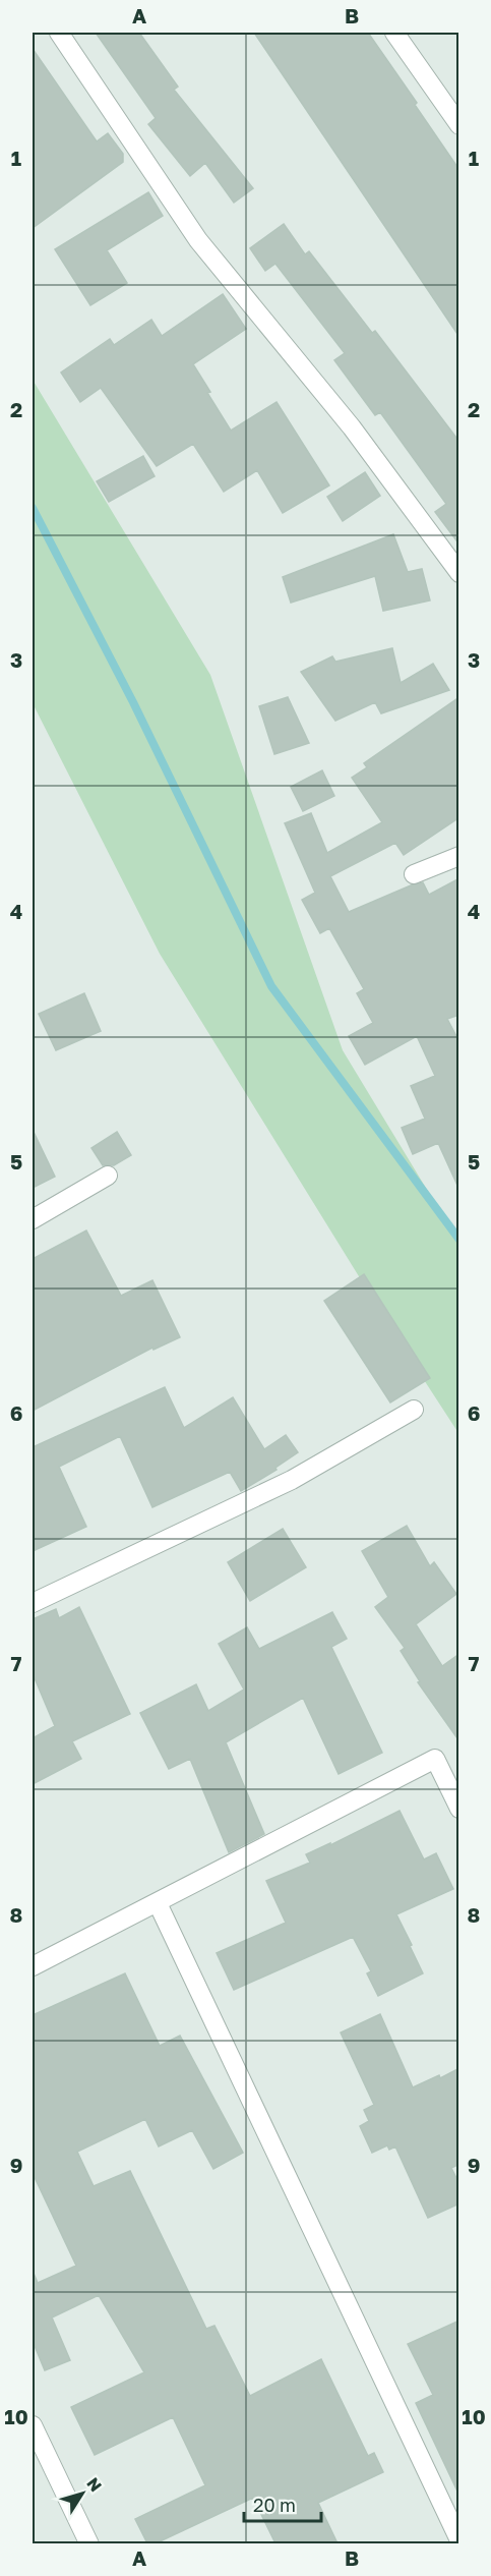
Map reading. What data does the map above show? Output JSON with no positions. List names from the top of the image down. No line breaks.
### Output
{"scale_bar":"20 m","north":"top right","grid":{"columns":["A","B"],"rows":["1","2","3","4","5","6","7","8","9","10"]}}
